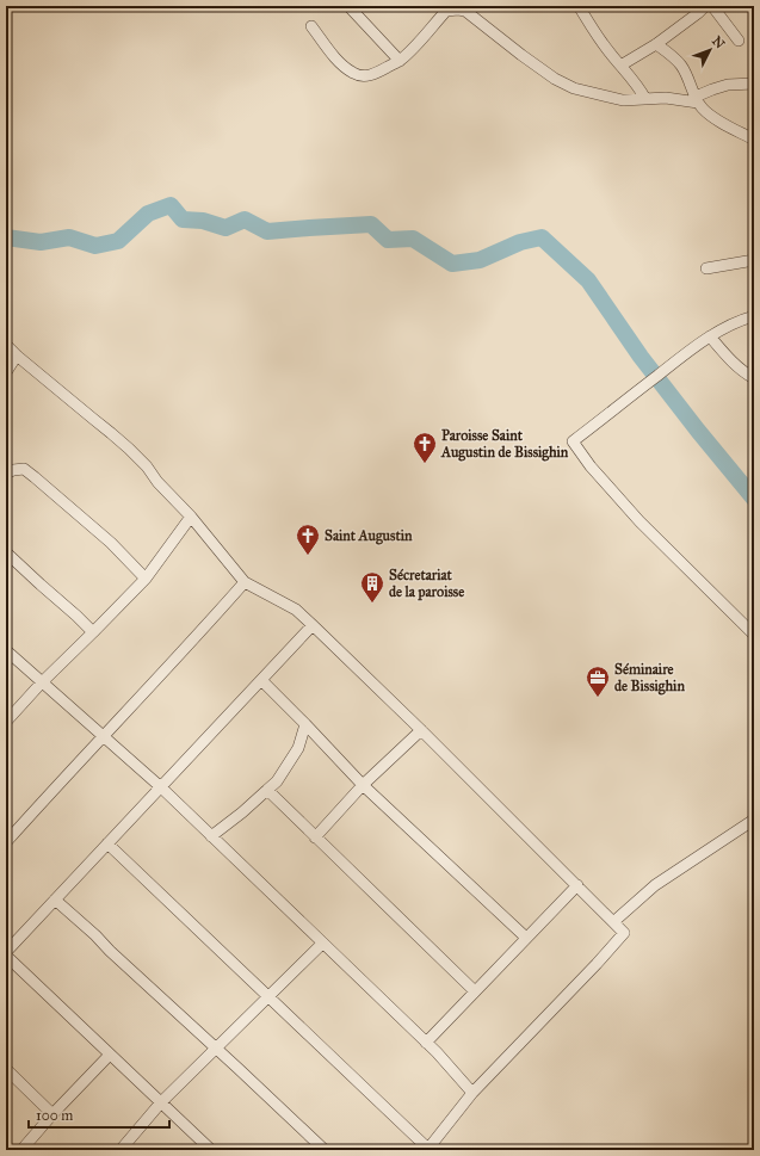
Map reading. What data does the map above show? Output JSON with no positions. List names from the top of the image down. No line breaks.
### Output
{"places":{"church":["Paroisse Saint Augustin de Bissighin","Saint Augustin"],"building":["Sécretariat de la paroisse"],"office":["Séminaire de Bissighin"]},"scale_bar":"100 m","north":"top right"}
